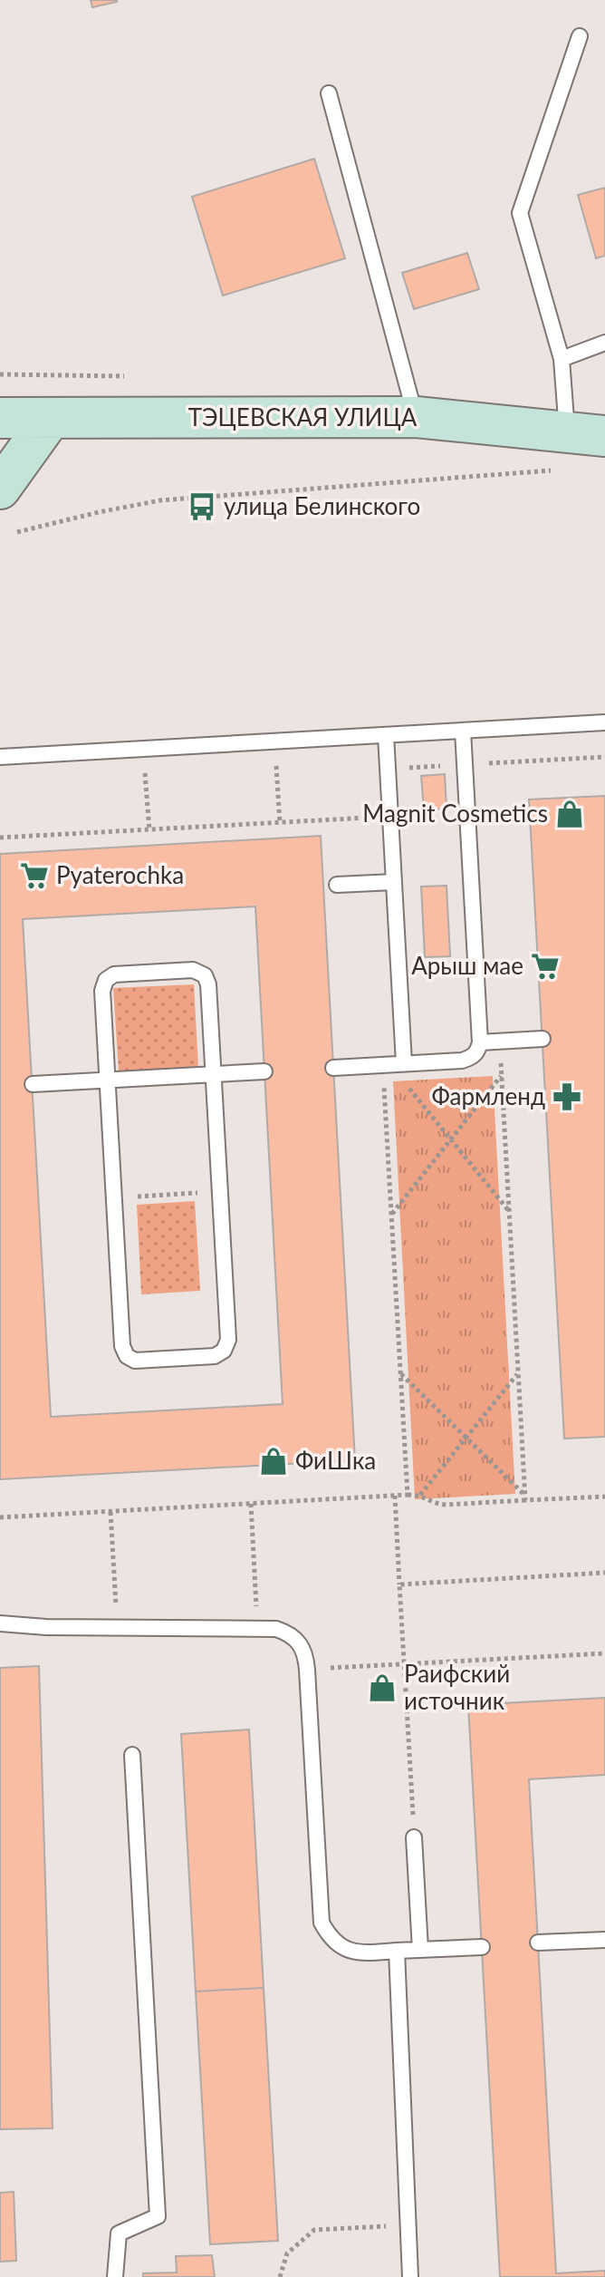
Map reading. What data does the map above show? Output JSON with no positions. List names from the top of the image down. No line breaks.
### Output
{"streets":{"main road":["ТЭЦЕВСКАЯ УЛИЦА"]},"places":{"bus stop":["улица Белинского"],"shop":["Magnit Cosmetics","ФиШка","Раифский источник"],"supermarket":["Pyaterochka","Арыш мае"],"pharmacy":["Фармленд"]}}
